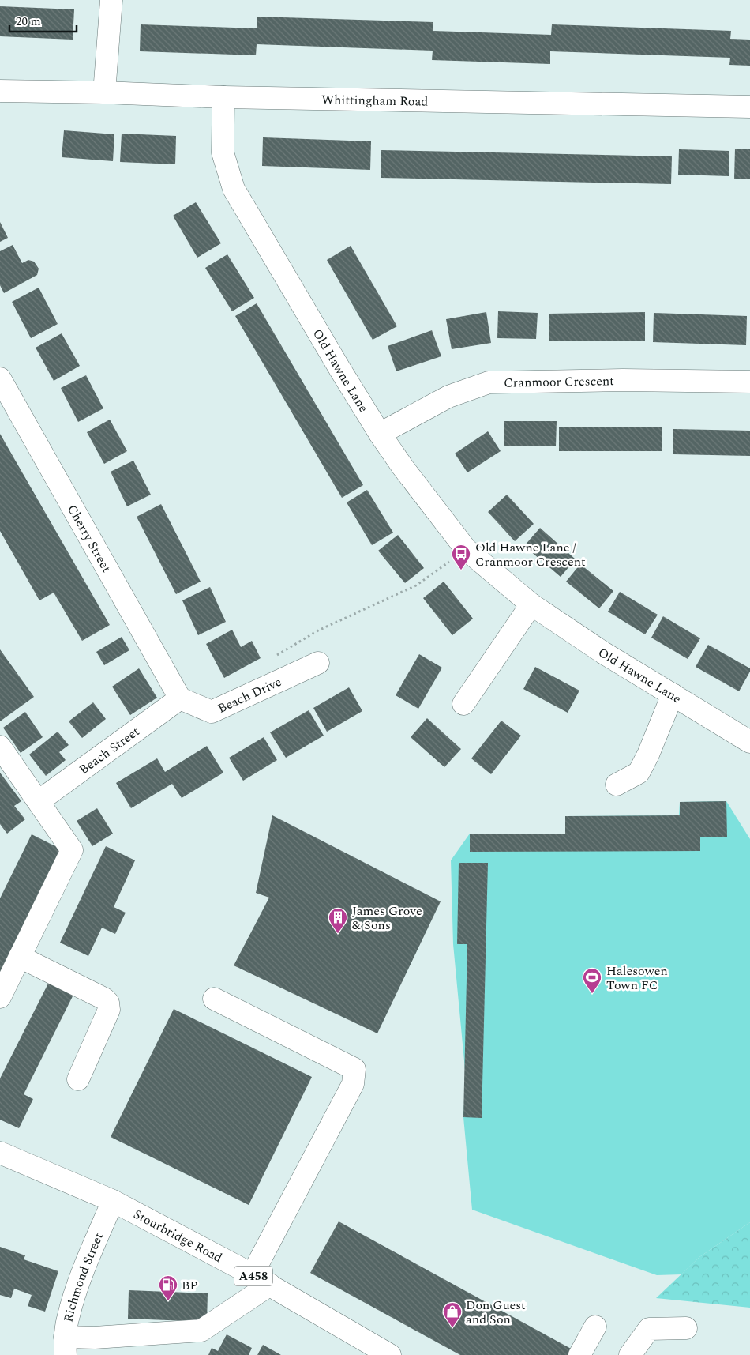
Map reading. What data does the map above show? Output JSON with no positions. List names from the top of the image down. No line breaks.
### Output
{"streets":{"main road":["Whittingham Road","Old Hawne Lane","Cranmoor Crescent","Cherry Street","Beach Drive","Beach Street","Stourbridge Road","A458","Richmond Street"]},"crossings":[["Whittingham Road","Old Hawne Lane"],["Old Hawne Lane","Cranmoor Crescent"],["Cherry Street","Beach Drive"],["Cherry Street","Beach Street"],["Beach Drive","Beach Street"],["Stourbridge Road","Richmond Street"]],"places":{"bus stop":["Old Hawne Lane / Cranmoor Crescent"],"building":["James Grove & Sons"],"sports":["Halesowen Town FC"],"fuel station":["BP"],"shop":["Don Guest and Son"]},"scale_bar":"20 m"}
